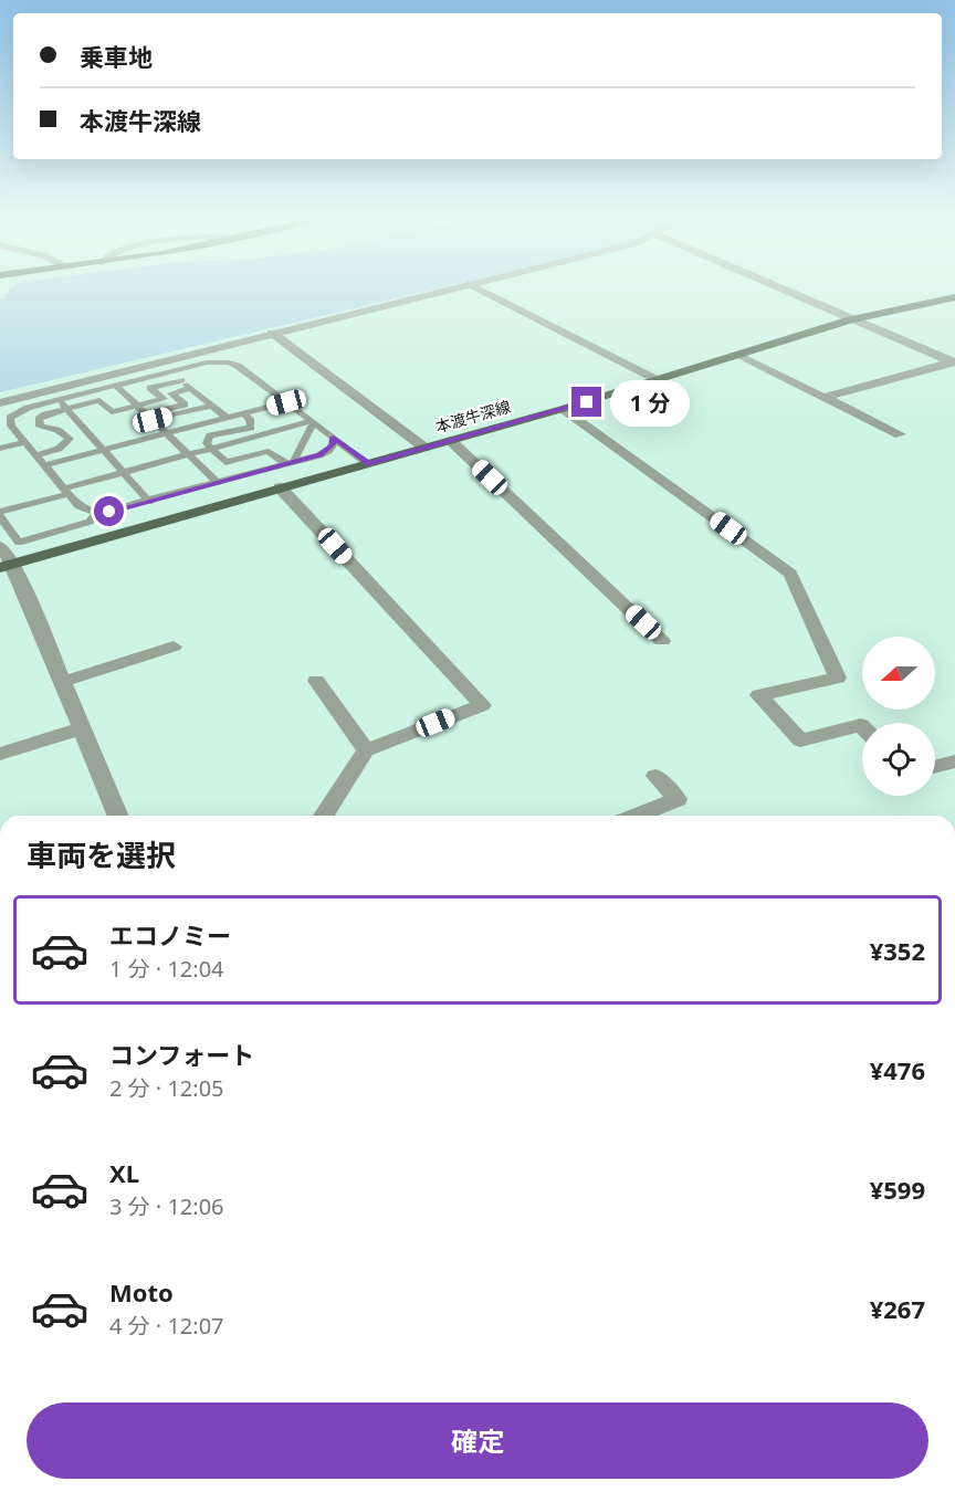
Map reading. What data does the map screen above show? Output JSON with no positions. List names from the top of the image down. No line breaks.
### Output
{"streets":{"main road":["本渡牛深線"]},"north":"left","page":{"banner":["乗車地","本渡牛深線"],"bubble":"1 分","heading":"車両を選択","list":[{"name":"エコノミー","note":"1 分 · 12:04","value":"¥352"},{"name":"コンフォート","note":"2 分 · 12:05","value":"¥476"},{"name":"XL","note":"3 分 · 12:06","value":"¥599"},{"name":"Moto","note":"4 分 · 12:07","value":"¥267"}],"buttons":"確定"}}
